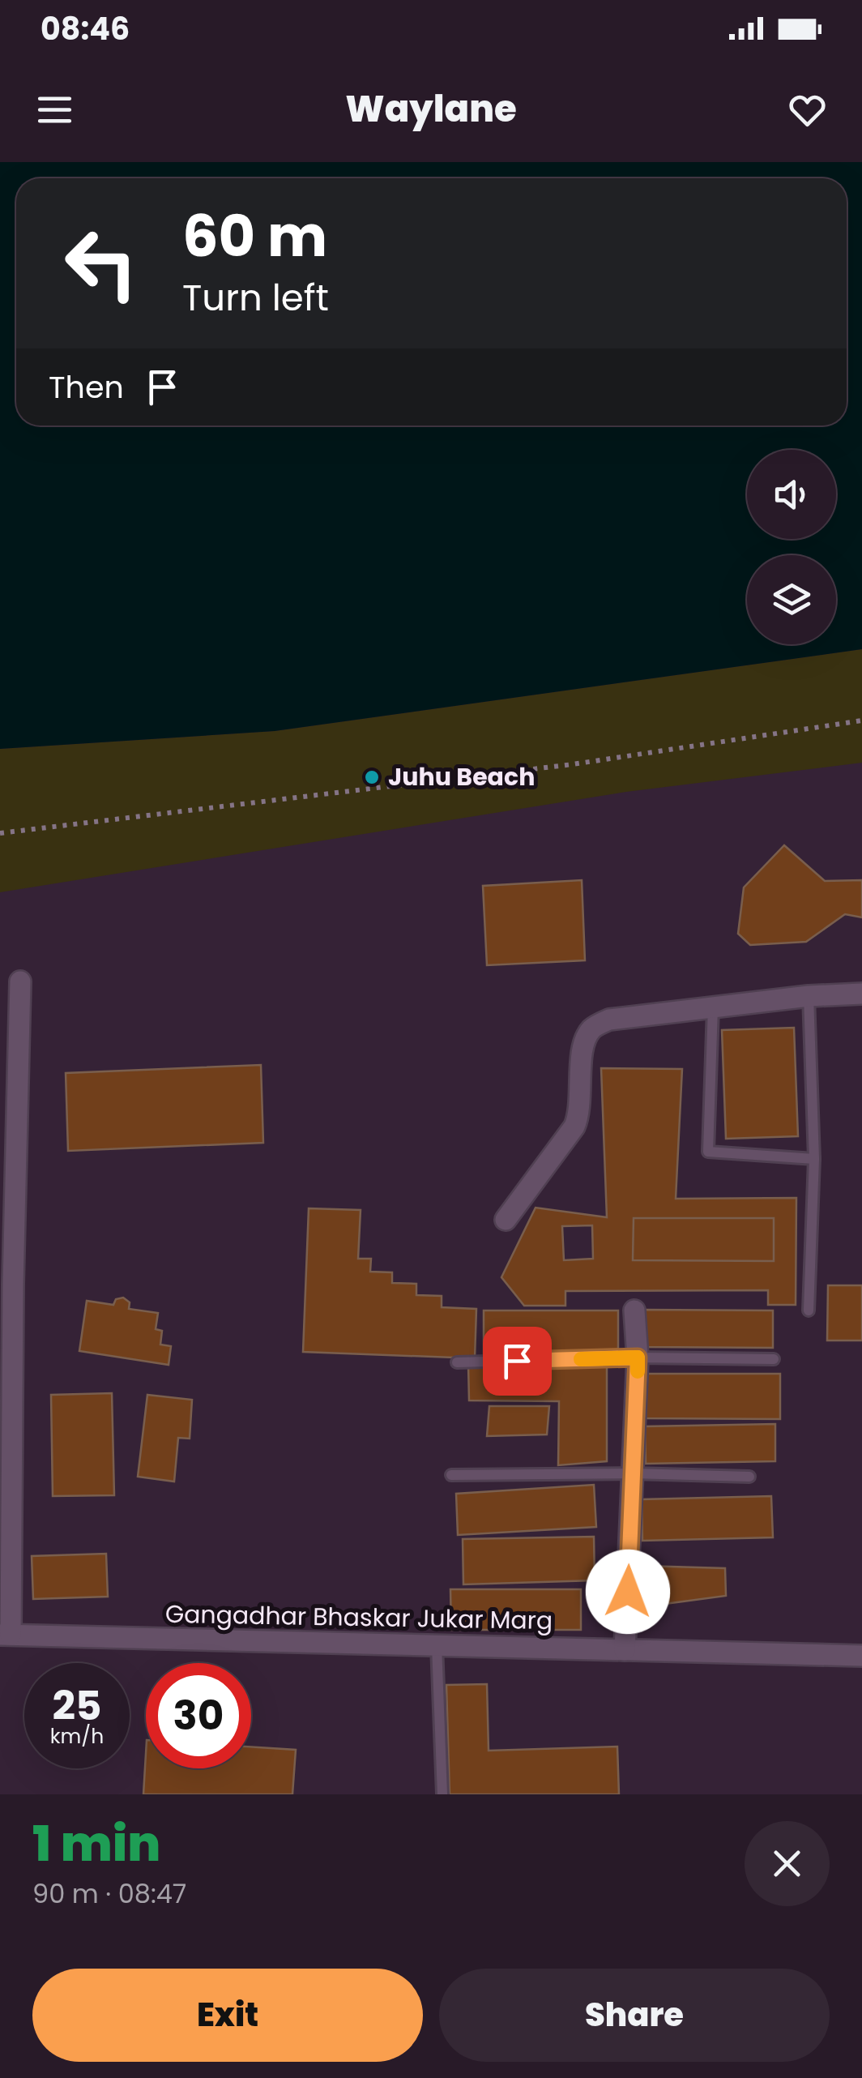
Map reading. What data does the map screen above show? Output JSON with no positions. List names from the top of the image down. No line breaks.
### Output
{"streets":{"street":["Gangadhar Bhaskar Jukar Marg"]},"places":["Juhu Beach"],"page":{"status":"08:46","header":"Waylane","turn":["60 m","Turn left"],"then":"Then","speed":"25 km/h","limit":"30","heading":["1 min","90 m · 08:47"],"buttons":["Exit","Share"]}}
